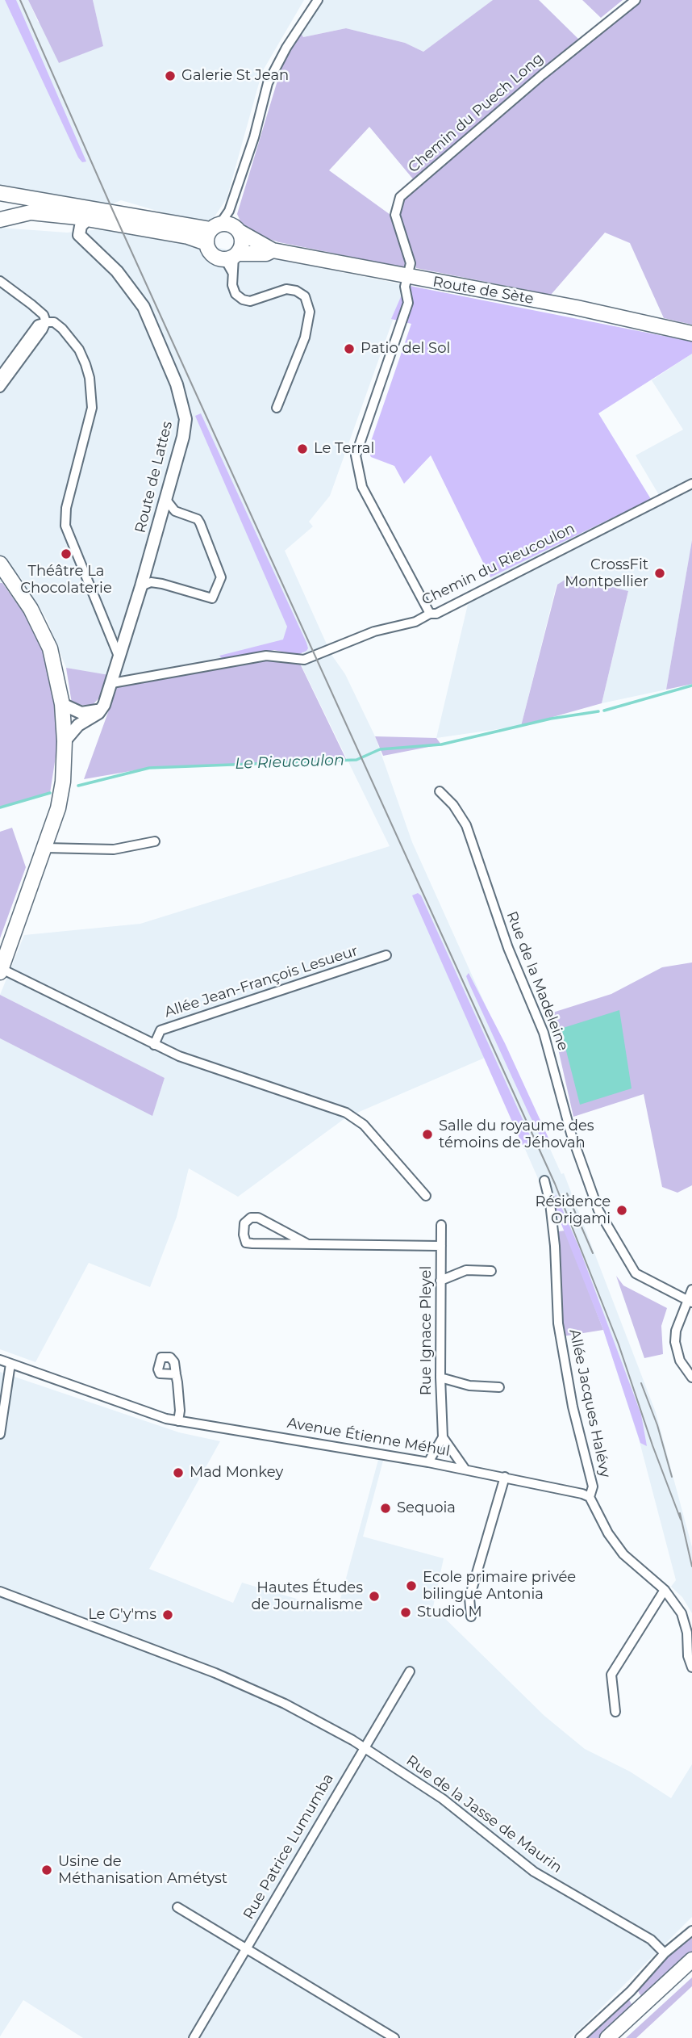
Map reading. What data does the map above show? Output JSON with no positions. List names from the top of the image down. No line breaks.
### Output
{"streets":{"main road":["Route de Sète"],"street":["Chemin du Puech Long","Route de Lattes","Chemin du Rieucoulon","Rue de la Madeleine","Allée Jean-François Lesueur","Rue Ignace Pleyel","Allée Jacques Halévy","Avenue Étienne Méhul","Rue de la Jasse de Maurin","Rue Patrice Lumumba"]},"crossings":[["Chemin du Puech Long","Route de Sète"],["Chemin du Puech Long","Chemin du Rieucoulon"],["Route de Sète","Route de Lattes"],["Route de Lattes","Chemin du Rieucoulon"],["Allée Jacques Halévy","Avenue Étienne Méhul"],["Rue de la Jasse de Maurin","Rue Patrice Lumumba"]],"water":["Le Rieucoulon"],"places":["Galerie St Jean","Patio del Sol","Le Terral","Théâtre La Chocolaterie","CrossFit Montpellier","Salle du royaume des témoins de Jéhovah","Résidence Origami","Mad Monkey","Sequoia","Ecole primaire privée bilingue Antonia","Hautes Études de Journalisme","Studio M","Le G'y'ms","Usine de Méthanisation Amétyst"]}
